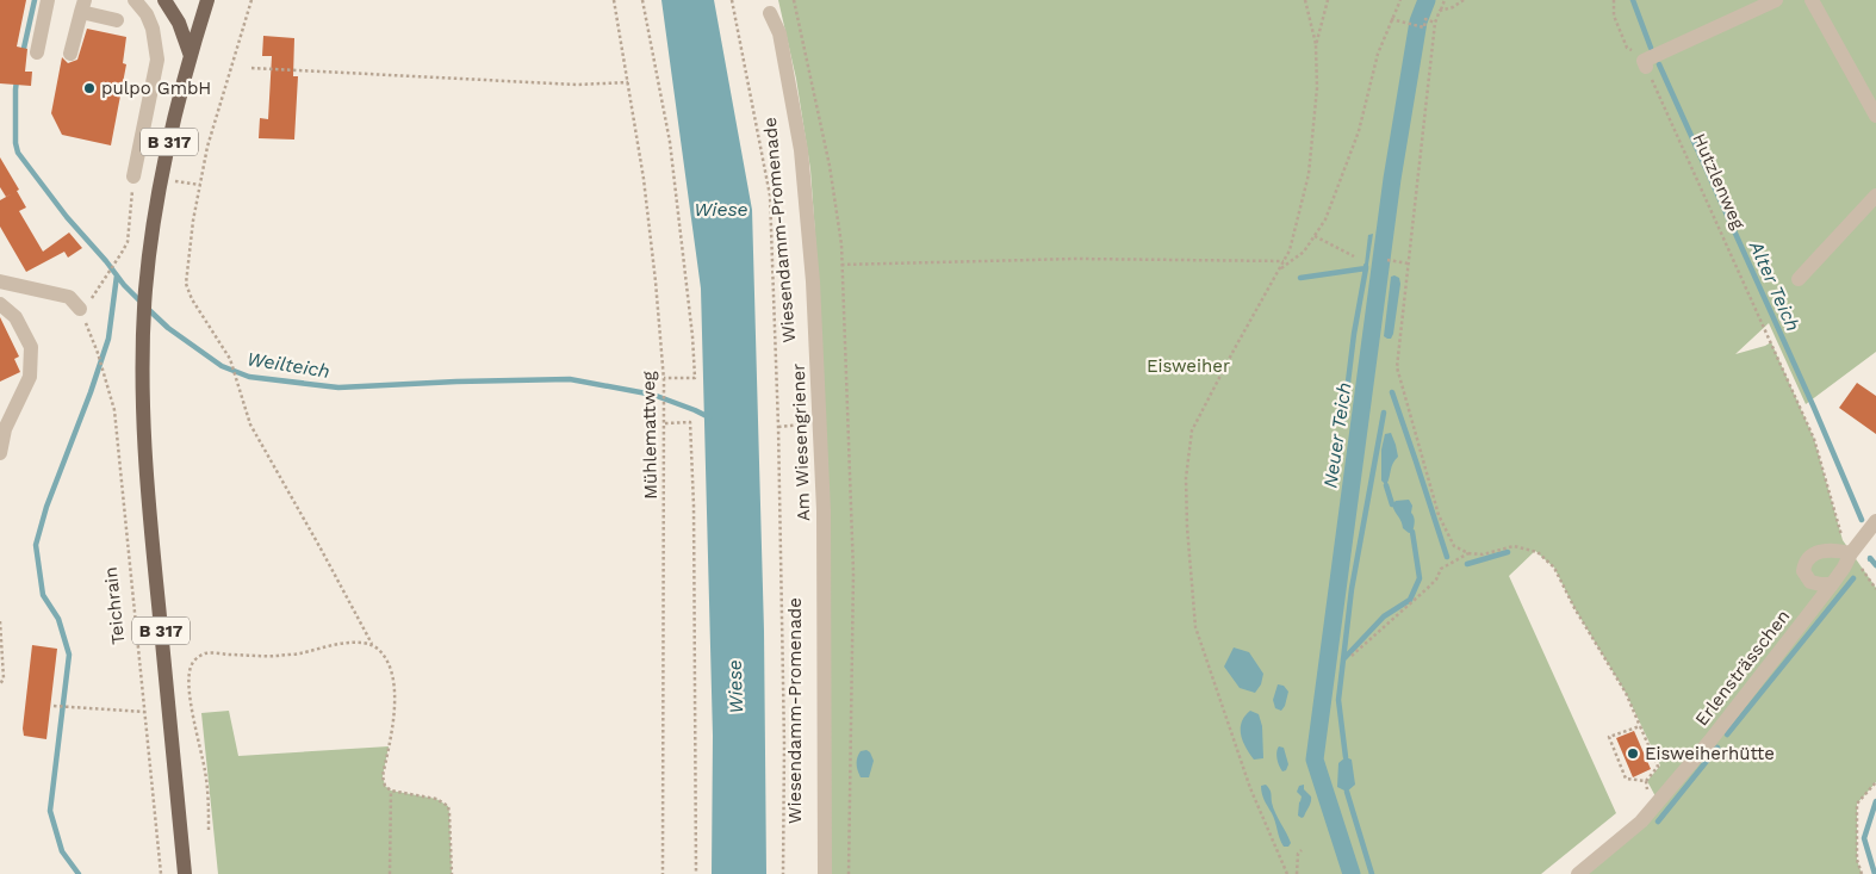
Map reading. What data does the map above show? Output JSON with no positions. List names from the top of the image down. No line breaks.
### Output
{"streets":{"main road":["B 317"],"street":["Am Wiesengriener","Erlensträsschen"],"path":["Hutzlenweg","Mühlemattweg","Teichrain"]},"crossings":[["Hutzlenweg","Erlensträsschen"]],"water":["Wiese","Alter Teich","Weilteich","Neuer Teich"],"parks":["Eisweiher"],"places":["pulpo GmbH","Eisweiherhütte"]}
